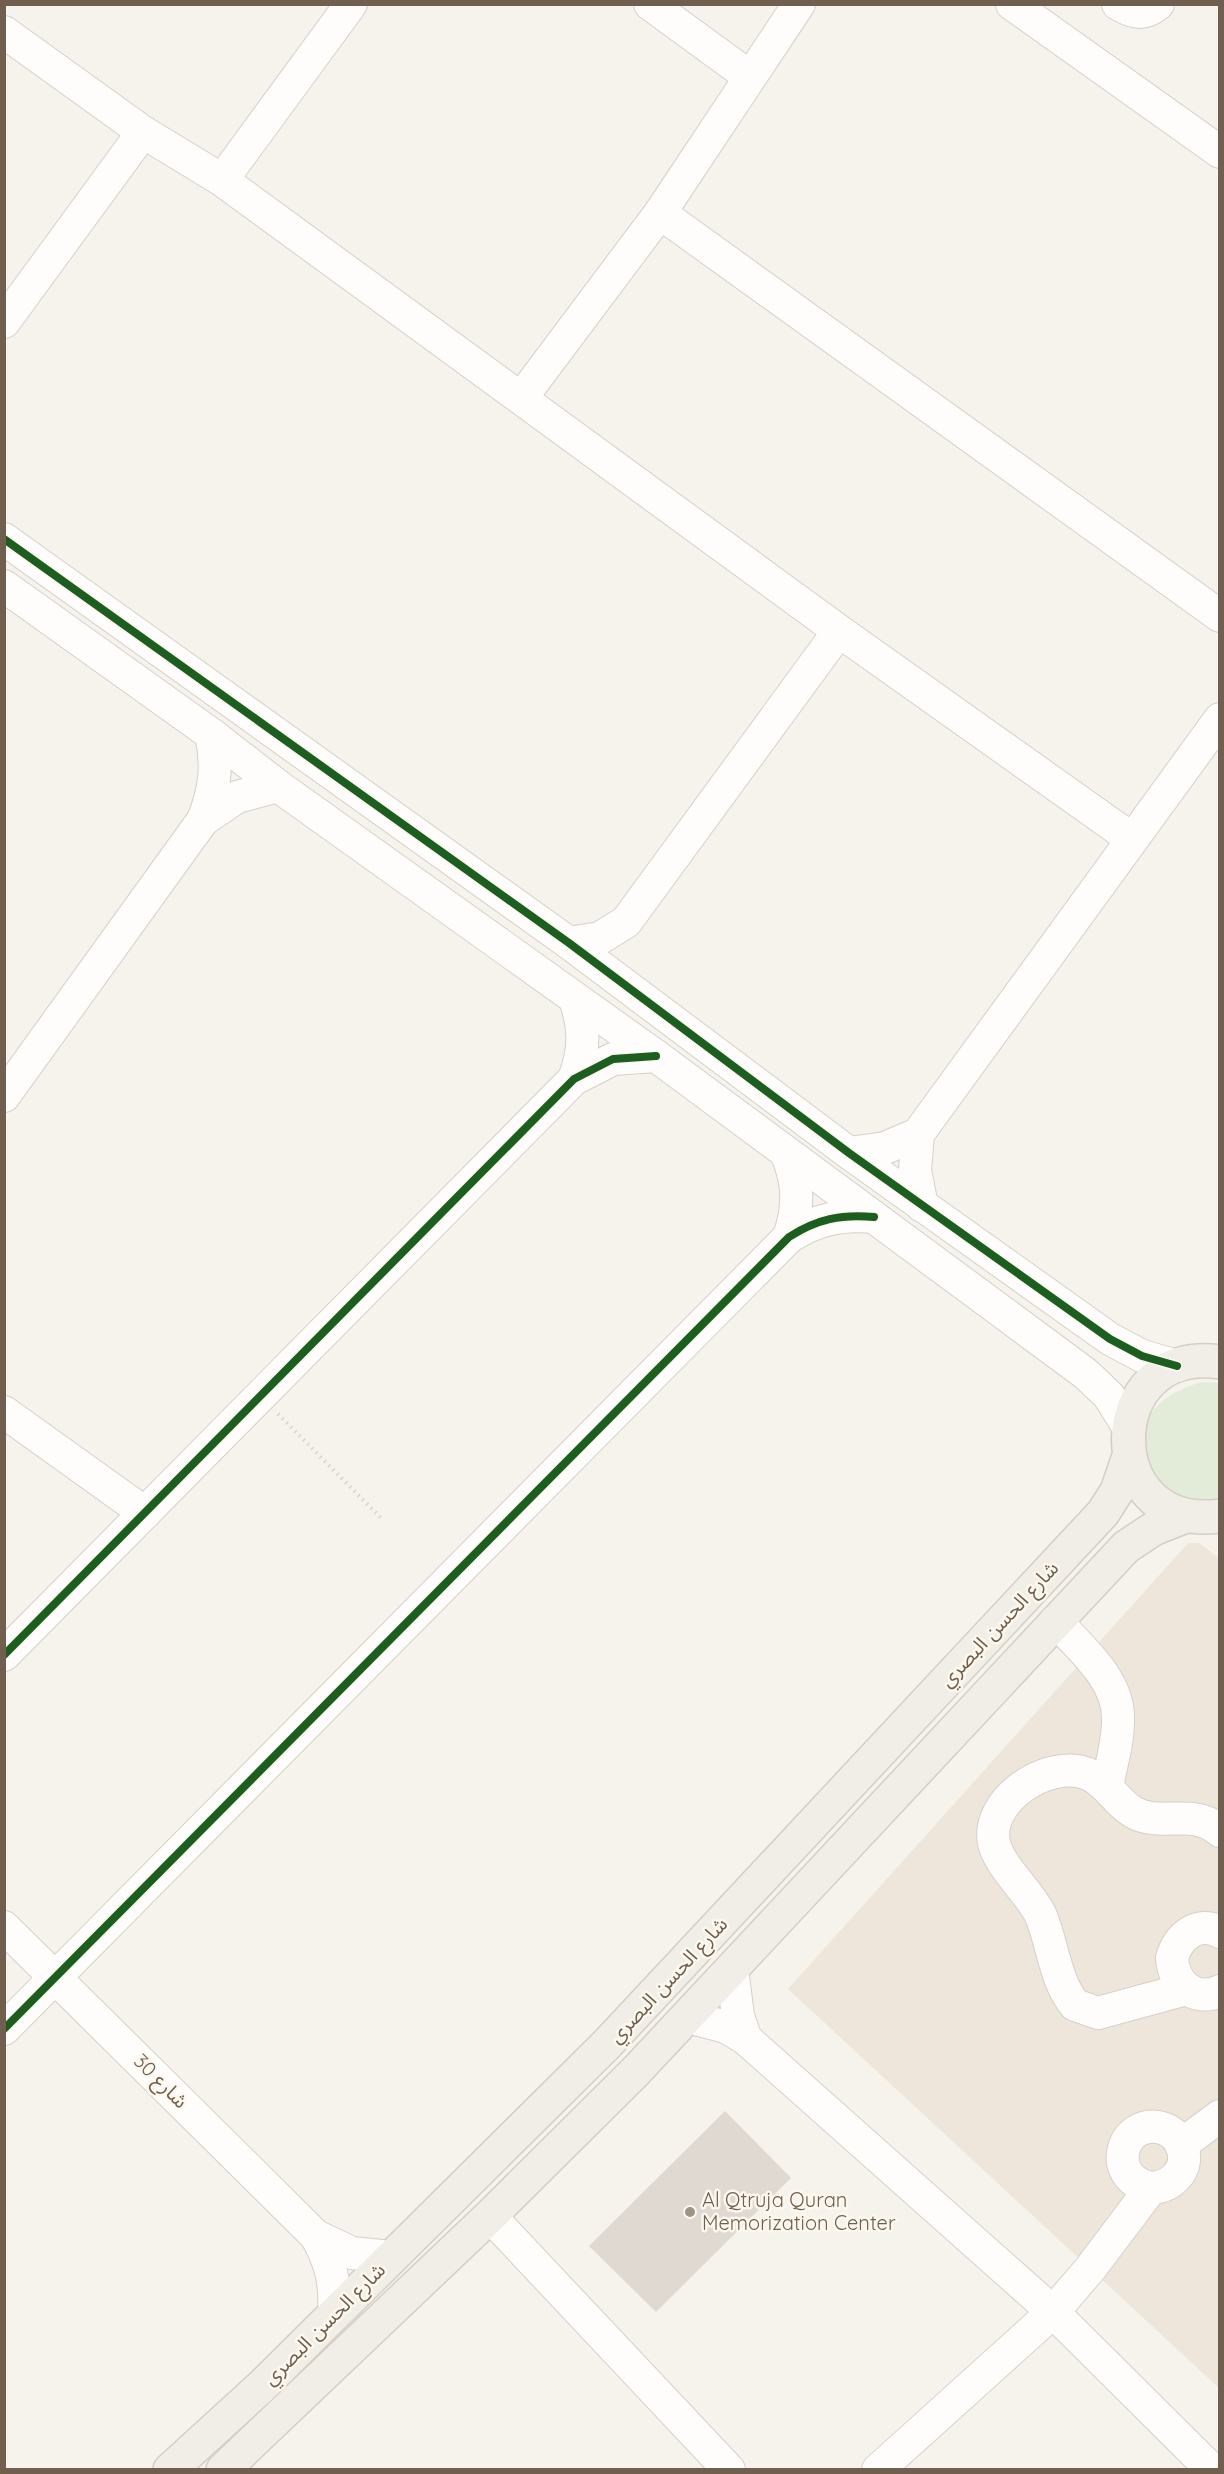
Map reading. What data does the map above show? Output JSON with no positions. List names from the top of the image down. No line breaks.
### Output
{"streets":{"main road":["شارع الحسن البصري"],"street":["شارع 30"]},"crossings":[["شارع الحسن البصري","شارع 30"]],"places":["Al Qtruja Quran Memorization Center"]}
